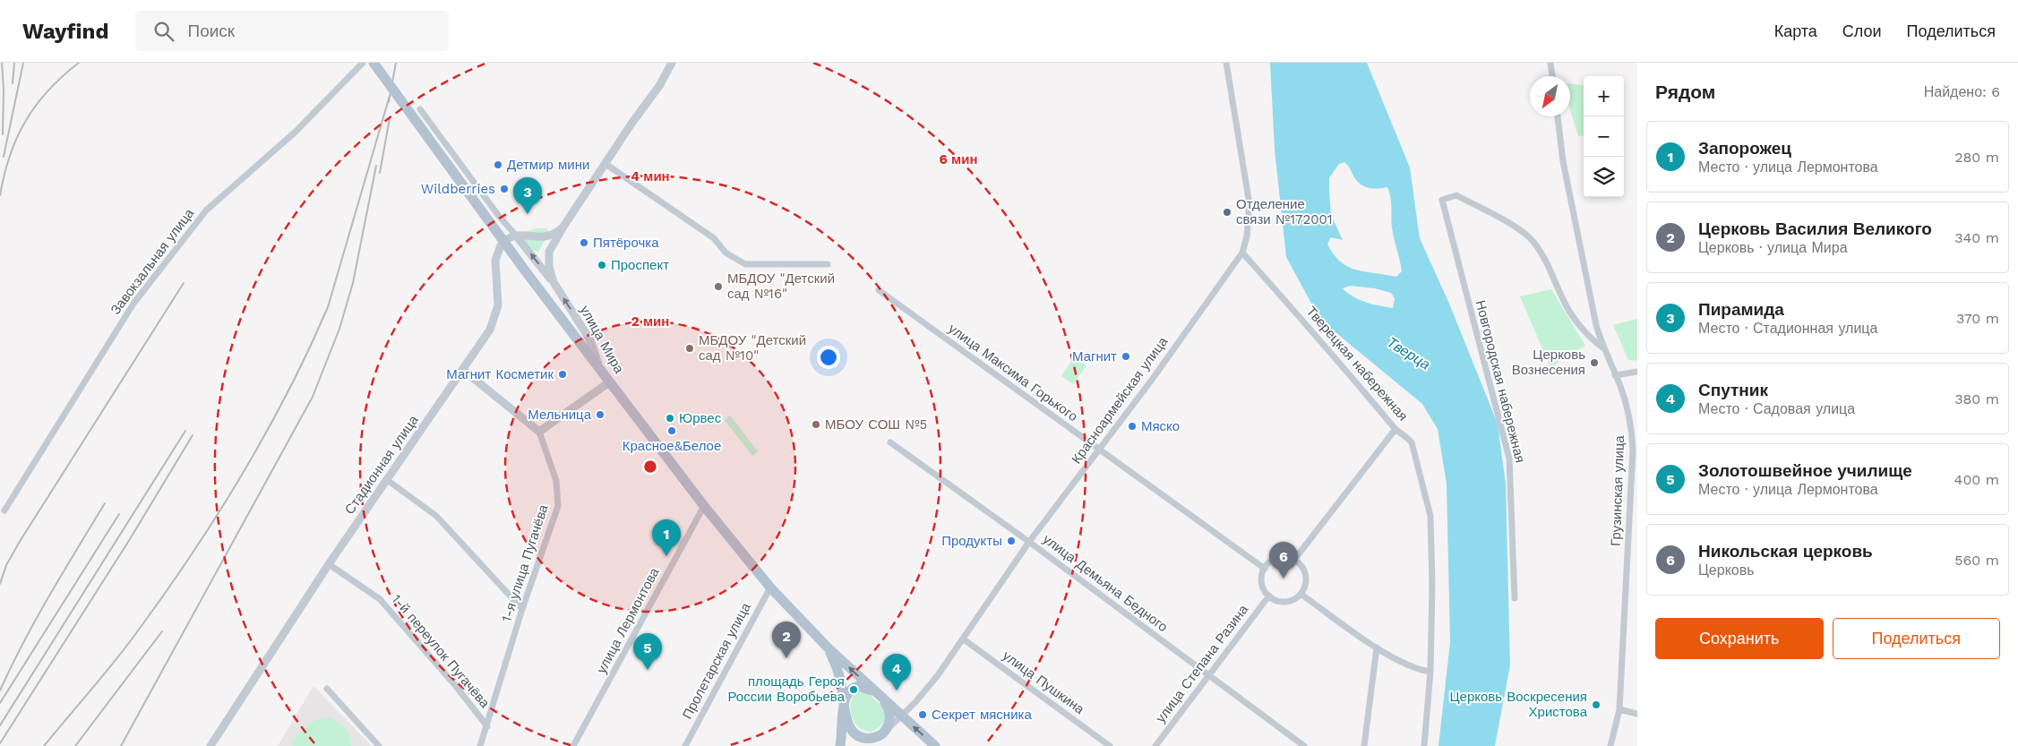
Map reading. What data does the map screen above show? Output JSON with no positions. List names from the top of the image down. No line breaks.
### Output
{"streets":{"main road":["улица Мира"],"street":["Завокзальная улица","Тверецкая набережная","улица Максима Горького","Новгородская набережная","Красноармейская улица","Стадионная улица","Грузинская улица","1-я улица Пугачёва","улица Демьяна Бедного","улица Лермонтова","1-й переулок Пугачёва","Пролетарская улица","улица Степана Разина","улица Пушкина"]},"crossings":[["улица Мира","Красноармейская улица"],["улица Мира","улица Лермонтова"],["улица Мира","Пролетарская улица"],["Тверецкая набережная","Красноармейская улица"],["улица Максима Горького","Красноармейская улица"],["улица Максима Горького","улица Степана Разина"],["Новгородская набережная","Грузинская улица"],["Красноармейская улица","улица Демьяна Бедного"],["Красноармейская улица","улица Пушкина"],["Стадионная улица","1-й переулок Пугачёва"],["1-я улица Пугачёва","1-й переулок Пугачёва"],["улица Демьяна Бедного","улица Степана Разина"]],"water":["Тверца"],"places":["Детмир мини","Wildberries","Отделение связи №172001","Пятёрочка","Проспект","МБДОУ \"Детский сад №16\"","МБДОУ \"Детский сад №10\"","Магнит","Церковь Вознесения","Магнит Косметик","Мельница","Юрвес","МБОУ СОШ №5","Мяско","Красное&Белое","Продукты","площадь Героя России Воробьева","Церковь Воскресения Христова","Секрет мясника"],"north":"bottom left","page":{"header":"Wayfind","search":"Поиск","nav":["Карта","Слои","Поделиться"],"heading":["Рядом","Найдено: 6"],"map_buttons":["+","−"],"list":[{"mark":"1","name":"Запорожец","note":"Место · улица Лермонтова","value":"280 m"},{"mark":"2","name":"Церковь Василия Великого","note":"Церковь · улица Мира","value":"340 m"},{"mark":"3","name":"Пирамида","note":"Место · Стадионная улица","value":"370 m"},{"mark":"4","name":"Спутник","note":"Место · Садовая улица","value":"380 m"},{"mark":"5","name":"Золотошвейное училище","note":"Место · улица Лермонтова","value":"400 m"},{"mark":"6","name":"Никольская церковь","note":"Церковь","value":"560 m"}],"pins":["3","1","6","2","5","4"],"buttons":["Сохранить","Поделиться"]},"rings":["6 мин","4 мин","2 мин"]}
